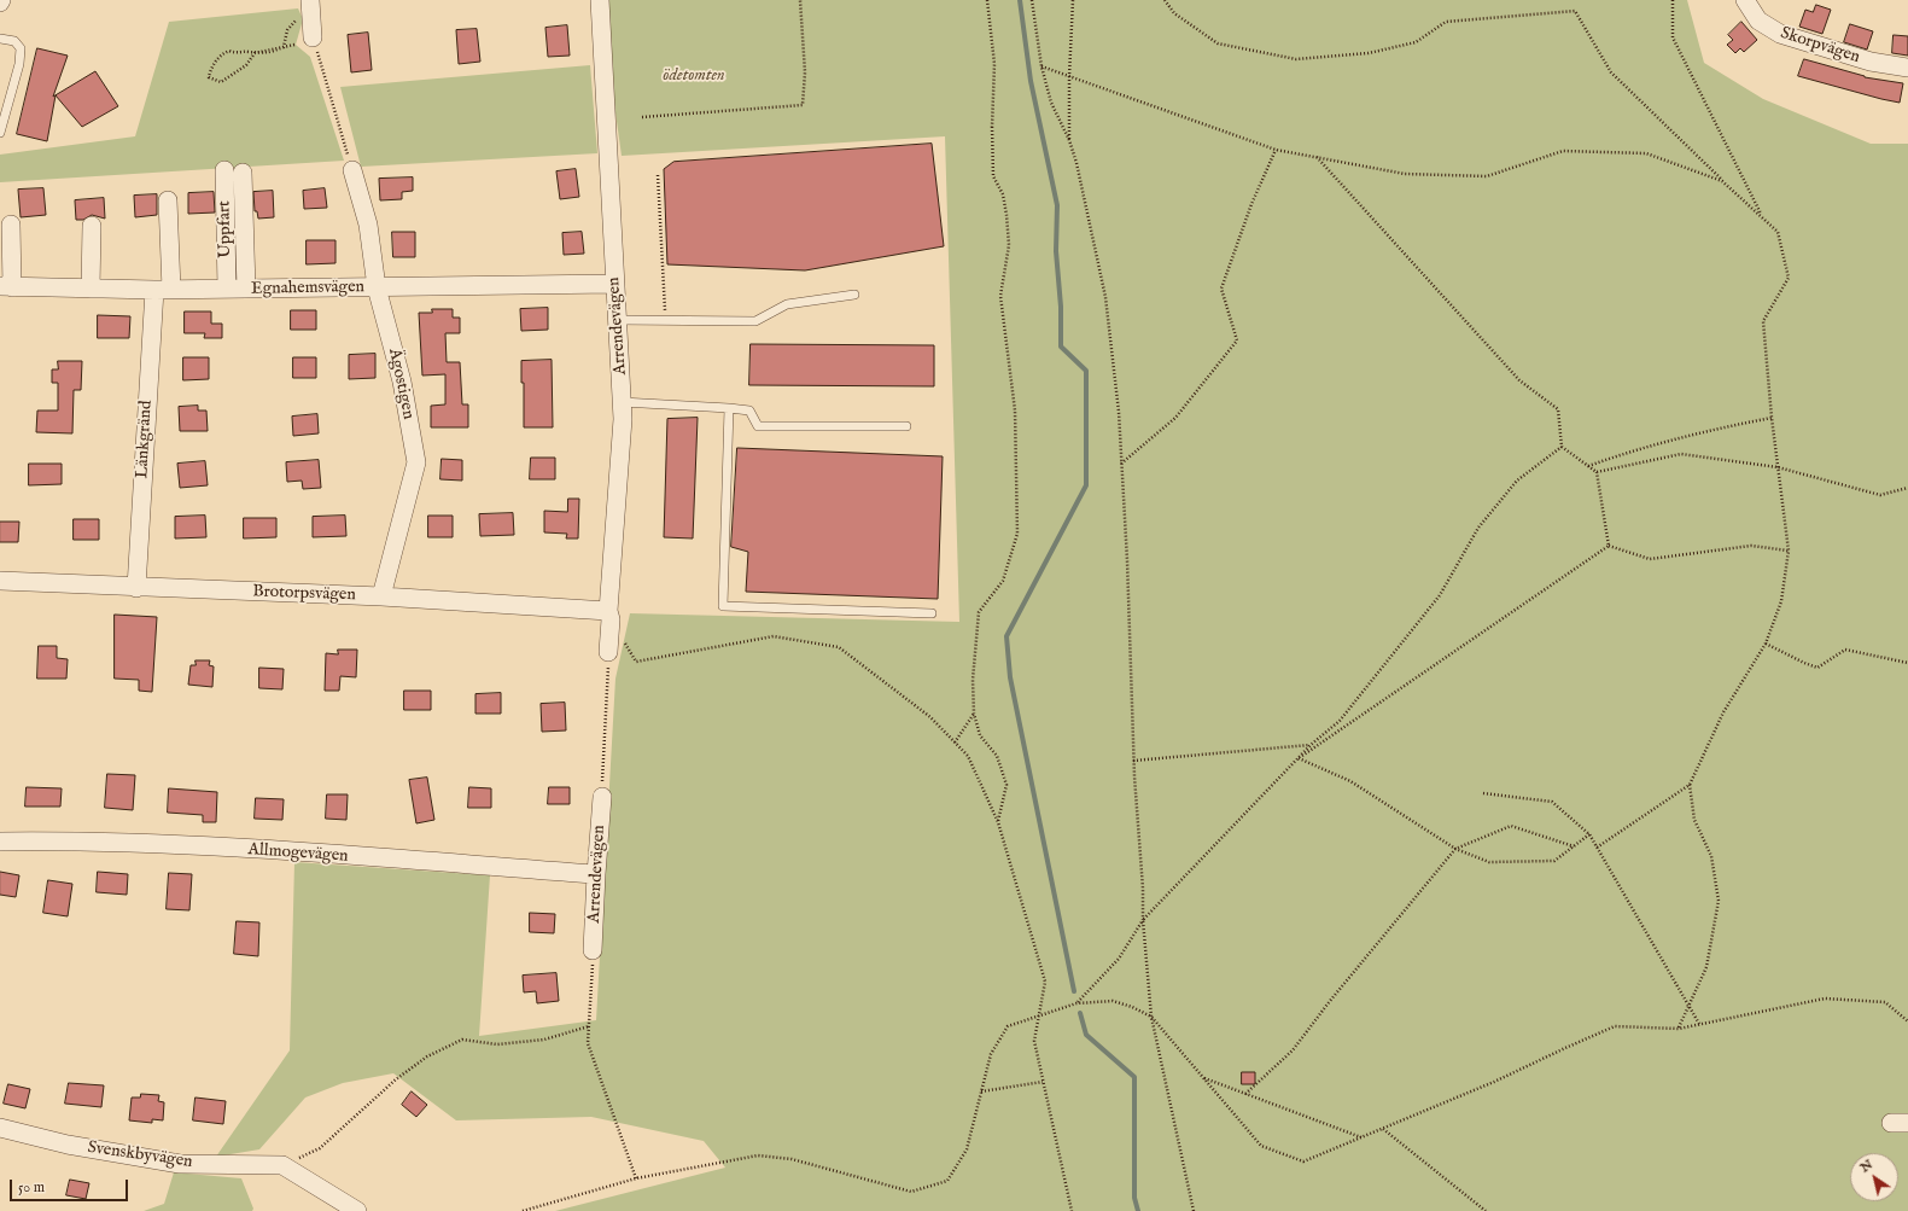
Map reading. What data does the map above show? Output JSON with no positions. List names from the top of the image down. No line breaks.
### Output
{"streets":{"street":["Skorpvägen","Uppfart","Egnahemsvägen","Arrendevägen","Ägostigen","Länkgränd","Brotorpsvägen","Allmogevägen","Svenskbyvägen"]},"crossings":[["Uppfart","Egnahemsvägen"],["Egnahemsvägen","Arrendevägen"],["Egnahemsvägen","Ägostigen"],["Egnahemsvägen","Länkgränd"],["Arrendevägen","Brotorpsvägen"],["Arrendevägen","Allmogevägen"],["Ägostigen","Brotorpsvägen"],["Länkgränd","Brotorpsvägen"]],"parks":["ödetomten"],"scale_bar":"50 m","north":"top left"}
